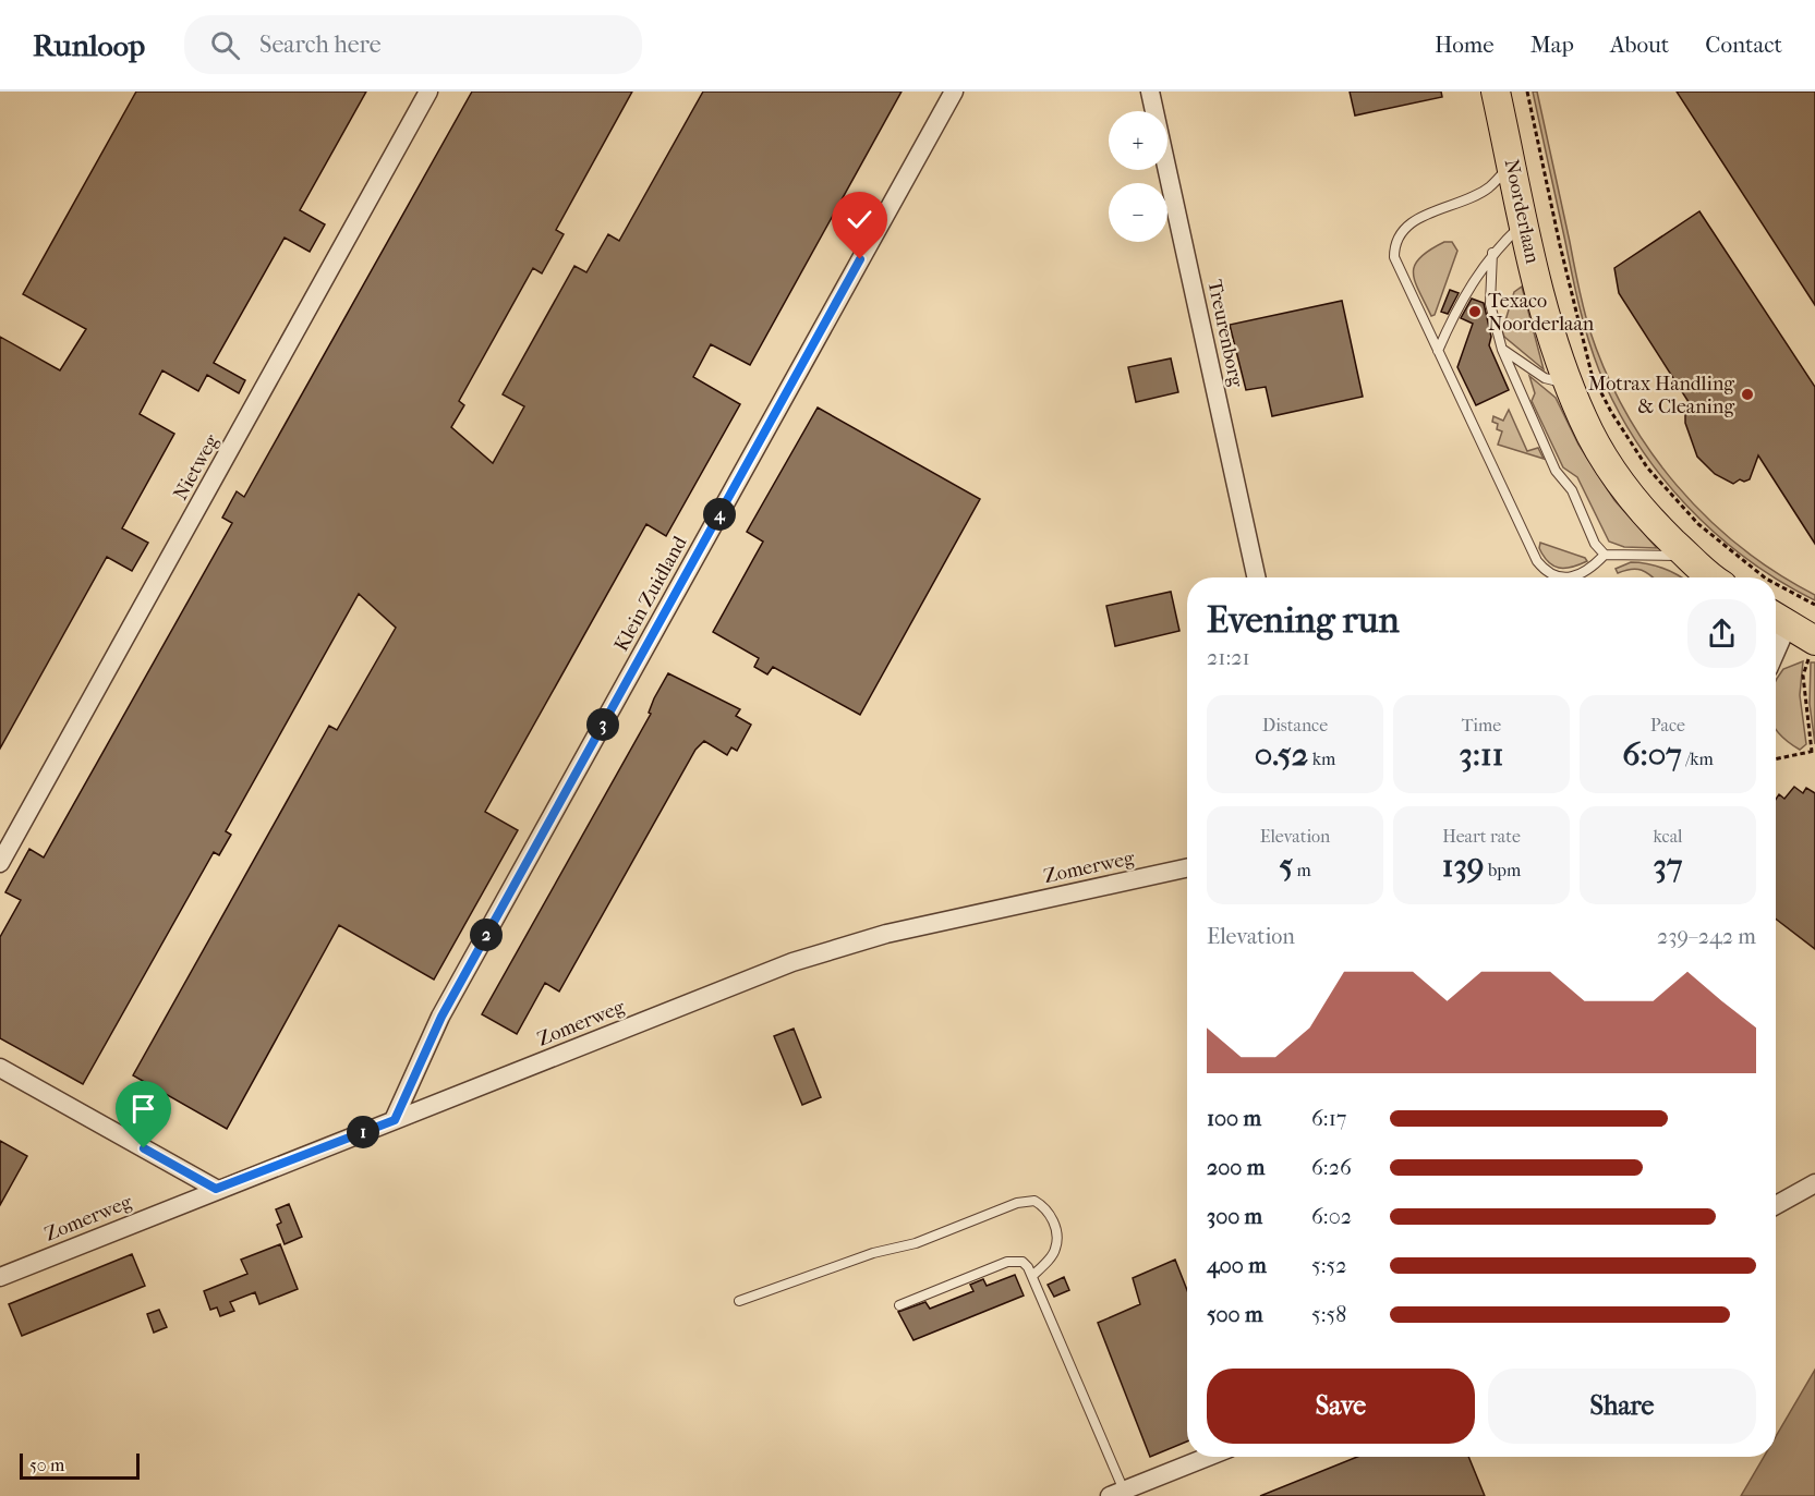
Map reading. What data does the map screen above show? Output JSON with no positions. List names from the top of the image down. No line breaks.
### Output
{"streets":{"main road":["Noorderlaan"],"street":["Treurenborg","Nietweg","Klein Zuidland","Zomerweg"]},"crossings":[["Klein Zuidland","Zomerweg"]],"places":["Texaco Noorderlaan","Motrax Handling & Cleaning"],"scale_bar":"50 m","page":{"header":"Runloop","search":"Search here","nav":["Home","Map","About","Contact"],"map_buttons":["+","−"],"pins":["4","3","2","1"],"heading":["Evening run","21:21"],"stats":[["Distance","0.52 km"],["Time","3:11"],["Pace","6:07 /km"],["Elevation","5 m"],["Heart rate","139 bpm"],["kcal","37"]],"chart":["Elevation","239–242 m"],"list":[{"name":"100 m","note":"6:17"},{"name":"200 m","note":"6:26"},{"name":"300 m","note":"6:02"},{"name":"400 m","note":"5:52"},{"name":"500 m","note":"5:58"}],"buttons":["Save","Share"],"scale":"50 m"}}
